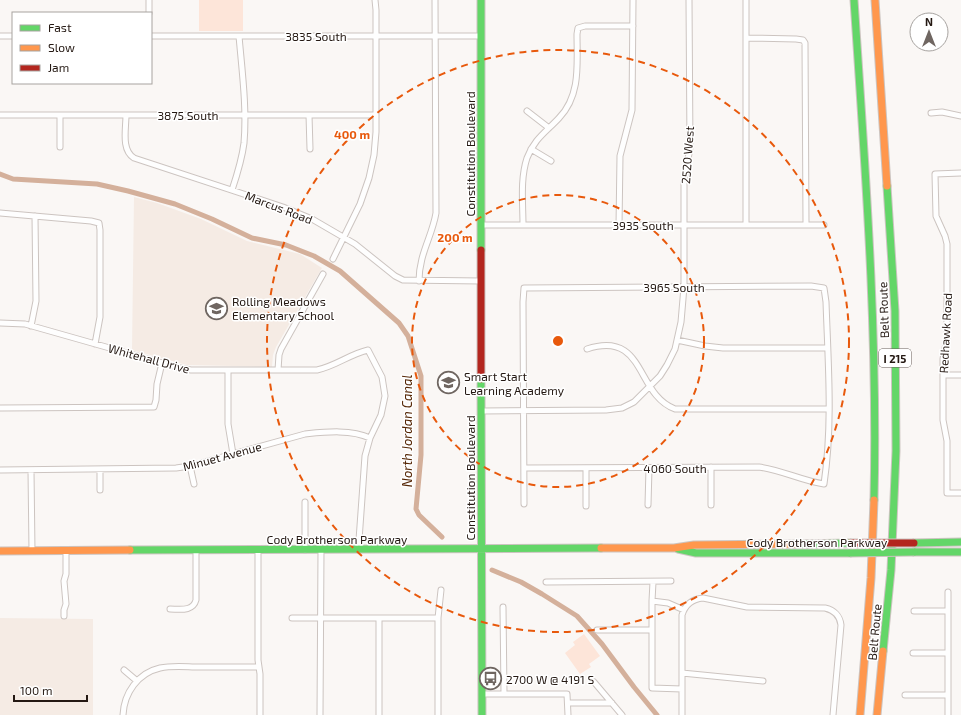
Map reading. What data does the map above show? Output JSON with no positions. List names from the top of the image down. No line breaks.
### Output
{"streets":{"main road":["Constitution Boulevard","Belt Route","I 215","Cody Brotherson Parkway"],"street":["3835 South","3875 South","2520 West","Marcus Road","3935 South","3965 South","Redhawk Road","Whitehall Drive","Minuet Avenue","4060 South"]},"crossings":[["3835 South","Constitution Boulevard"],["3875 South","Marcus Road"],["Constitution Boulevard","2520 West"],["Constitution Boulevard","Marcus Road"],["Constitution Boulevard","3935 South"],["Constitution Boulevard","Cody Brotherson Parkway"],["2520 West","3935 South"],["2520 West","3965 South"],["Whitehall Drive","Minuet Avenue"]],"water":["North Jordan Canal"],"places":{"school or university":["Rolling Meadows Elementary School","Smart Start Learning Academy"],"bus stop":["2700 W @ 4191 S"]},"legend":["Fast","Slow","Jam"],"scale_bar":"100 m","north":"top","rings":["400 m","200 m"]}
